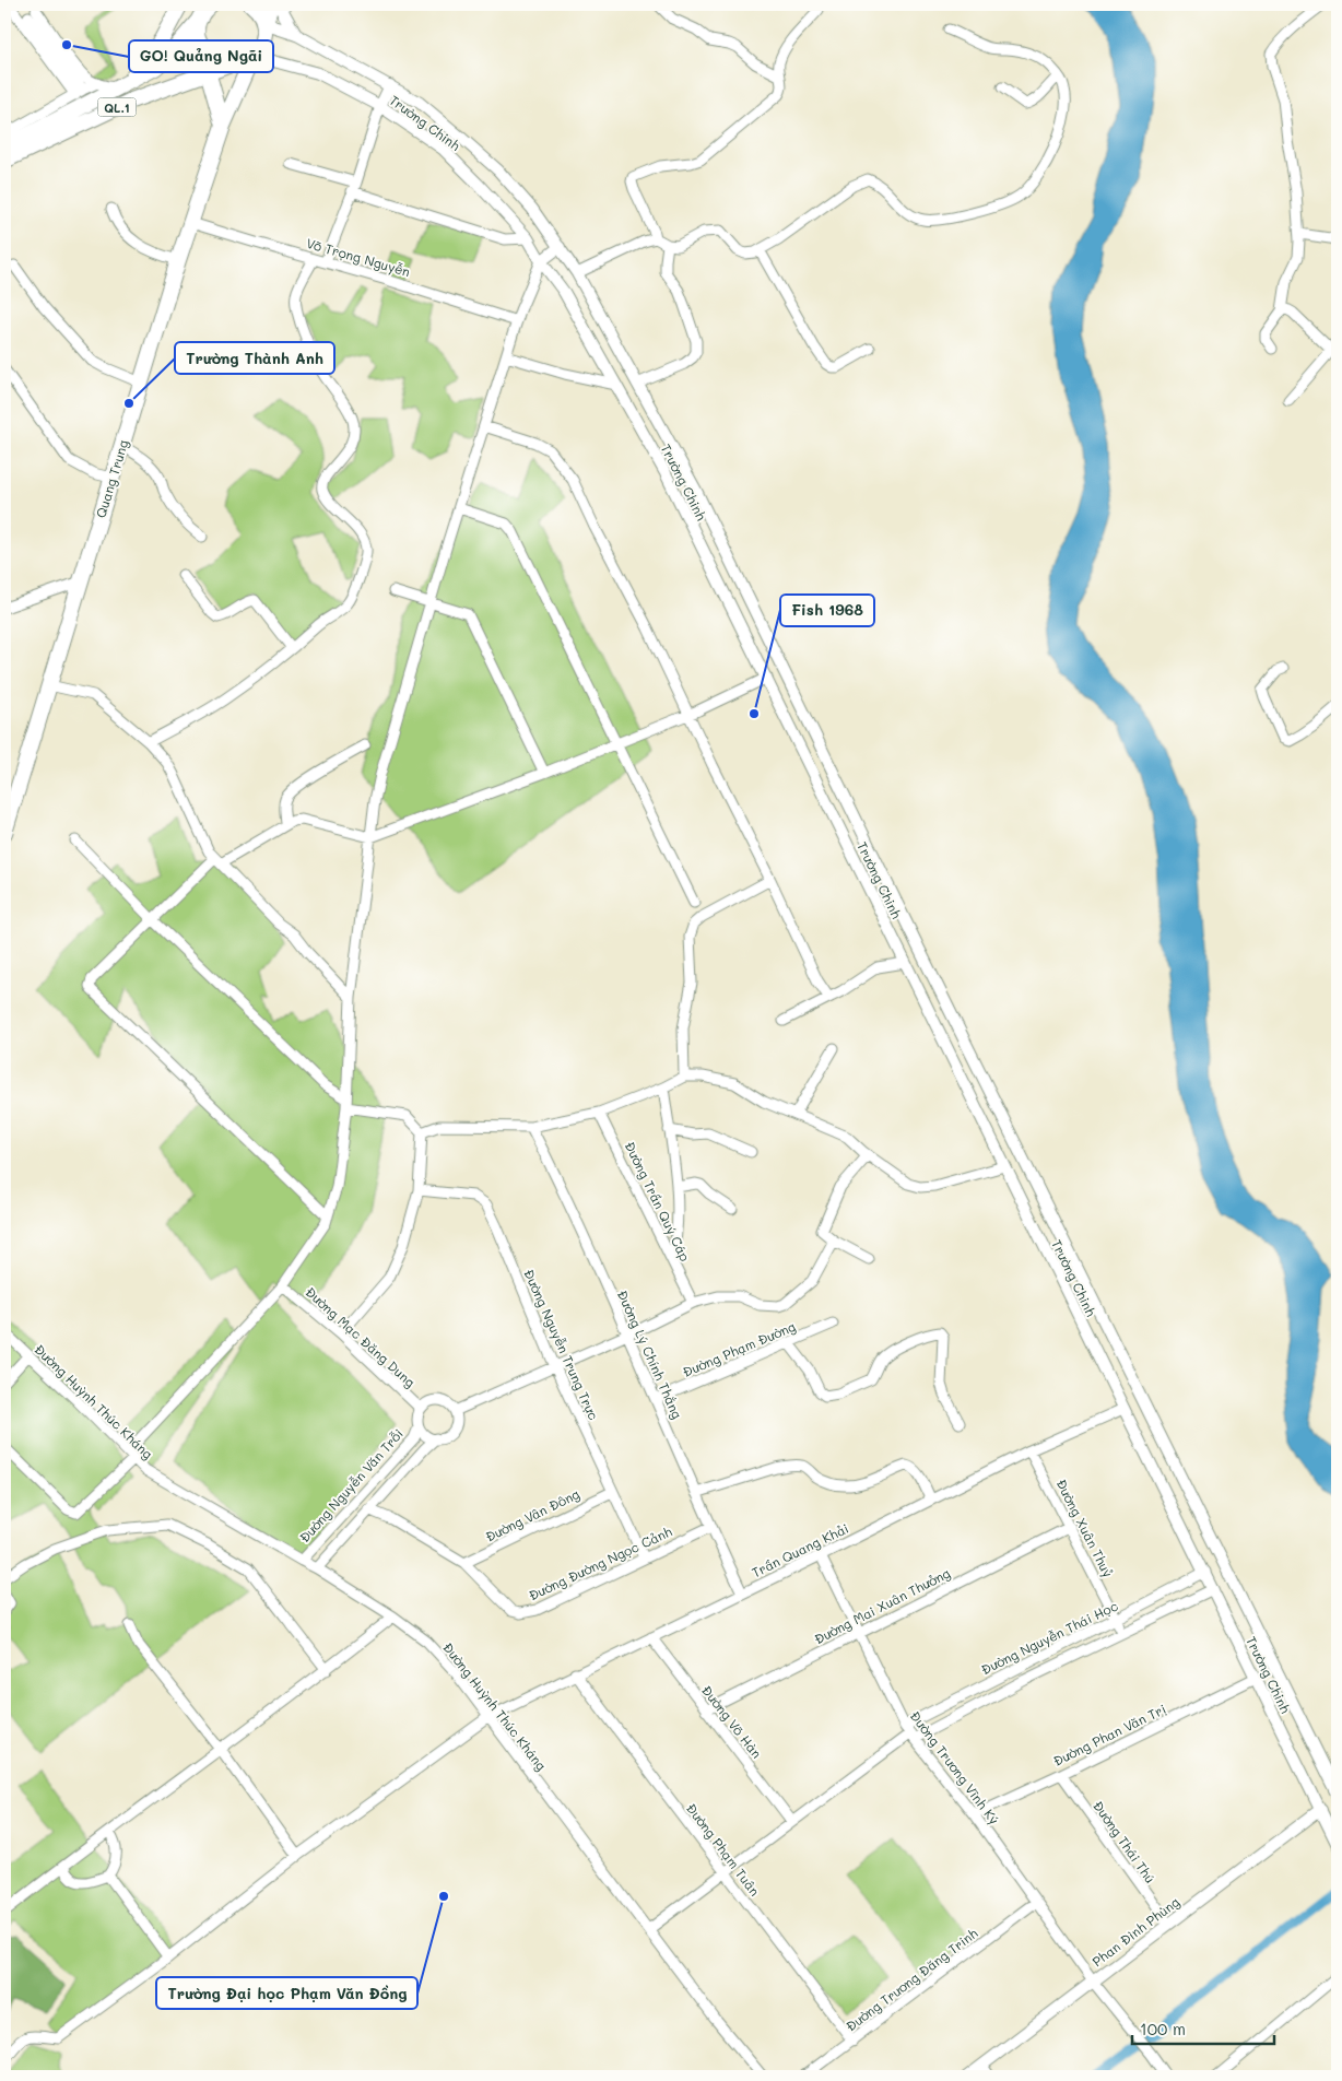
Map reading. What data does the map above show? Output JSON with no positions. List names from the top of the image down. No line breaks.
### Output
{"streets":{"main road":["QL.1","Quang Trung"],"street":["Trường Chinh","Võ Trọng Nguyễn","Đường Trần Quý Cáp","Đường Mạc Đăng Dung","Đường Nguyễn Trung Trực","Đường Phạm Đường","Đường Lý Chính Thắng","Đường Huỳnh Thúc Kháng","Đường Nguyễn Văn Trỗi","Đường Vân Đông","Đường Xuân Thuỷ","Trần Quang Khải","Đường Đường Ngọc Cảnh","Đường Mai Xuân Thưởng","Đường Nguyễn Thái Học","Đường Võ Hàn","Đường Phan Văn Trị","Đường Trương Vĩnh Ký","Đường Thái Thú","Đường Phạm Tuân","Phan Đình Phùng","Đường Trương Đăng Trinh"]},"crossings":[["QL.1","Trường Chinh"],["QL.1","Quang Trung"],["Trường Chinh","Quang Trung"],["Trường Chinh","Trần Quang Khải"],["Trường Chinh","Đường Nguyễn Thái Học"],["Trường Chinh","Đường Phan Văn Trị"],["Trường Chinh","Phan Đình Phùng"],["Võ Trọng Nguyễn","Quang Trung"],["Đường Mạc Đăng Dung","Đường Nguyễn Văn Trỗi"],["Đường Nguyễn Trung Trực","Đường Vân Đông"],["Đường Nguyễn Trung Trực","Đường Đường Ngọc Cảnh"],["Đường Phạm Đường","Đường Lý Chính Thắng"],["Đường Lý Chính Thắng","Trần Quang Khải"],["Đường Lý Chính Thắng","Đường Đường Ngọc Cảnh"],["Đường Huỳnh Thúc Kháng","Đường Nguyễn Văn Trỗi"],["Đường Huỳnh Thúc Kháng","Trần Quang Khải"],["Đường Huỳnh Thúc Kháng","Đường Nguyễn Thái Học"],["Đường Vân Đông","Đường Đường Ngọc Cảnh"],["Đường Xuân Thuỷ","Trần Quang Khải"],["Đường Xuân Thuỷ","Đường Mai Xuân Thưởng"],["Đường Xuân Thuỷ","Đường Nguyễn Thái Học"],["Trần Quang Khải","Đường Võ Hàn"],["Trần Quang Khải","Đường Trương Vĩnh Ký"],["Trần Quang Khải","Đường Phạm Tuân"],["Đường Mai Xuân Thưởng","Đường Võ Hàn"],["Đường Mai Xuân Thưởng","Đường Trương Vĩnh Ký"],["Đường Nguyễn Thái Học","Đường Võ Hàn"],["Đường Nguyễn Thái Học","Đường Trương Vĩnh Ký"],["Đường Nguyễn Thái Học","Đường Phạm Tuân"],["Đường Phan Văn Trị","Đường Trương Vĩnh Ký"],["Đường Phan Văn Trị","Đường Thái Thú"],["Đường Trương Vĩnh Ký","Phan Đình Phùng"],["Đường Trương Vĩnh Ký","Đường Trương Đăng Trinh"],["Đường Thái Thú","Phan Đình Phùng"],["Đường Phạm Tuân","Đường Trương Đăng Trinh"]],"places":["GO! Quảng Ngãi","Trường Thành Anh","Fish 1968","Trường Đại học Phạm Văn Đồng"],"scale_bar":"100 m"}
